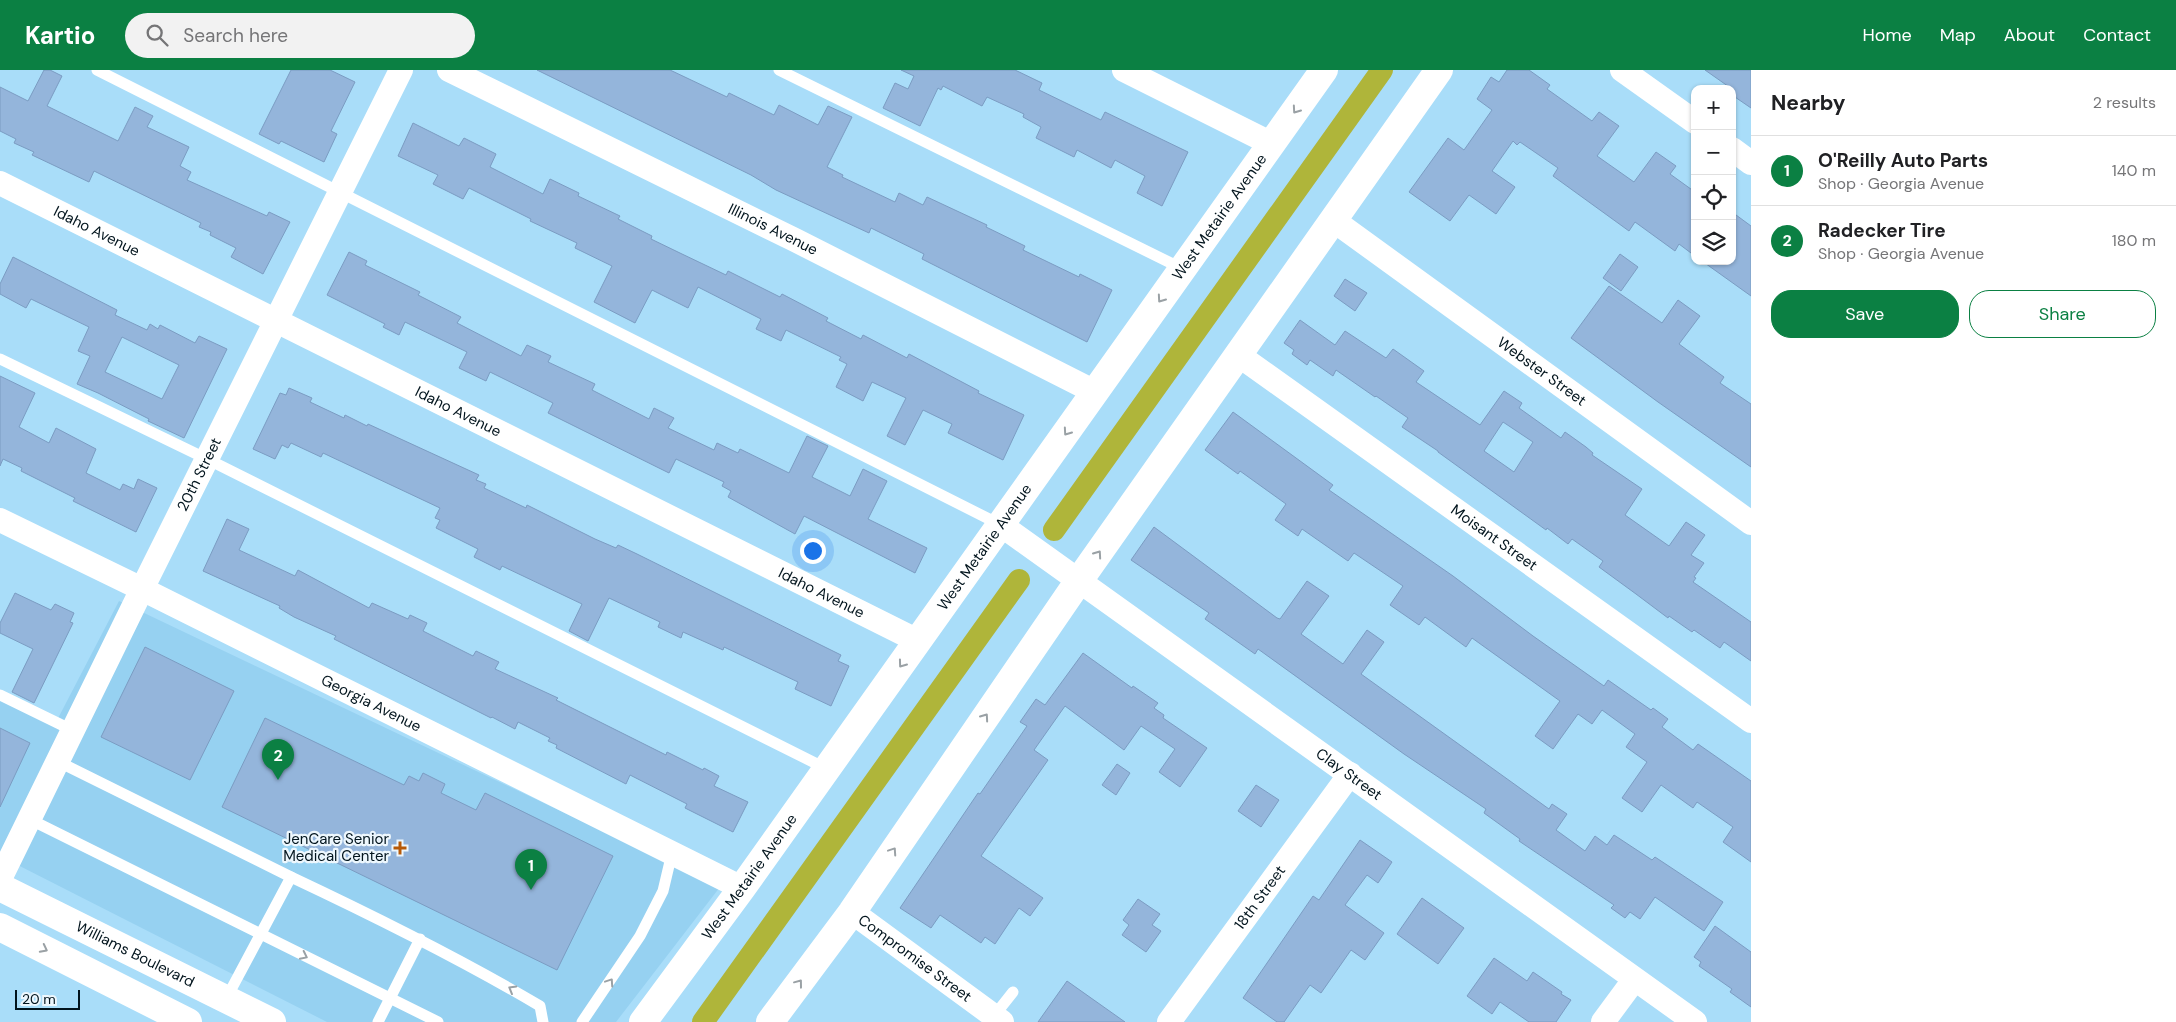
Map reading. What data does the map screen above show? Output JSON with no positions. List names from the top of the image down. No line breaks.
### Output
{"streets":{"main road":["West Metairie Avenue","Williams Boulevard"],"street":["Illinois Avenue","Idaho Avenue","Webster Street","20th Street","Moisant Street","Georgia Avenue","Clay Street","18th Street","Compromise Street"]},"crossings":[["West Metairie Avenue","Illinois Avenue"],["West Metairie Avenue","Idaho Avenue"],["West Metairie Avenue","Georgia Avenue"],["West Metairie Avenue","Clay Street"],["Idaho Avenue","20th Street"],["20th Street","Georgia Avenue"],["Clay Street","18th Street"]],"places":{"health":["JenCare Senior Medical Center"]},"scale_bar":"20 m","page":{"header":"Kartio","search":"Search here","nav":["Home","Map","About","Contact"],"heading":["Nearby","2 results"],"map_buttons":["+","−"],"list":[{"mark":"1","name":"O'Reilly Auto Parts","note":"Shop · Georgia Avenue","value":"140 m"},{"mark":"2","name":"Radecker Tire","note":"Shop · Georgia Avenue","value":"180 m"}],"buttons":["Save","Share"],"pins":["2","1"],"scale":"20 m"}}
